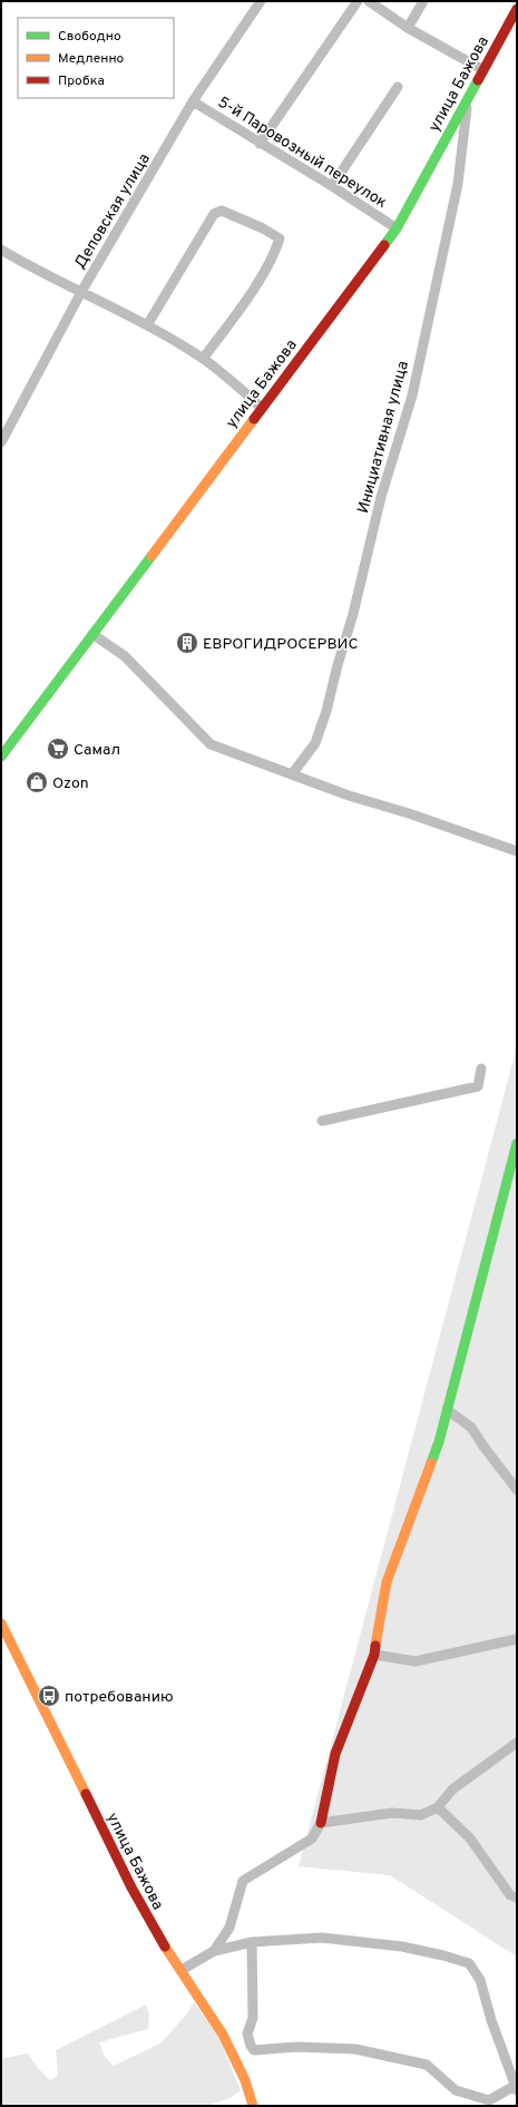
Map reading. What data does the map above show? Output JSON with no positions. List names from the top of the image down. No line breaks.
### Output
{"streets":{"main road":["улица Бажова"],"street":["5-й Паровозный переулок","Деповская улица","Инициативная улица"]},"crossings":[["улица Бажова","5-й Паровозный переулок"],["улица Бажова","Инициативная улица"],["5-й Паровозный переулок","Деповская улица"]],"places":{"building":["ЕВРОГИДРОСЕРВИС"],"supermarket":["Самал"],"shop":["Ozon"],"bus stop":["потребованию"]},"legend":["Свободно","Медленно","Пробка"]}
